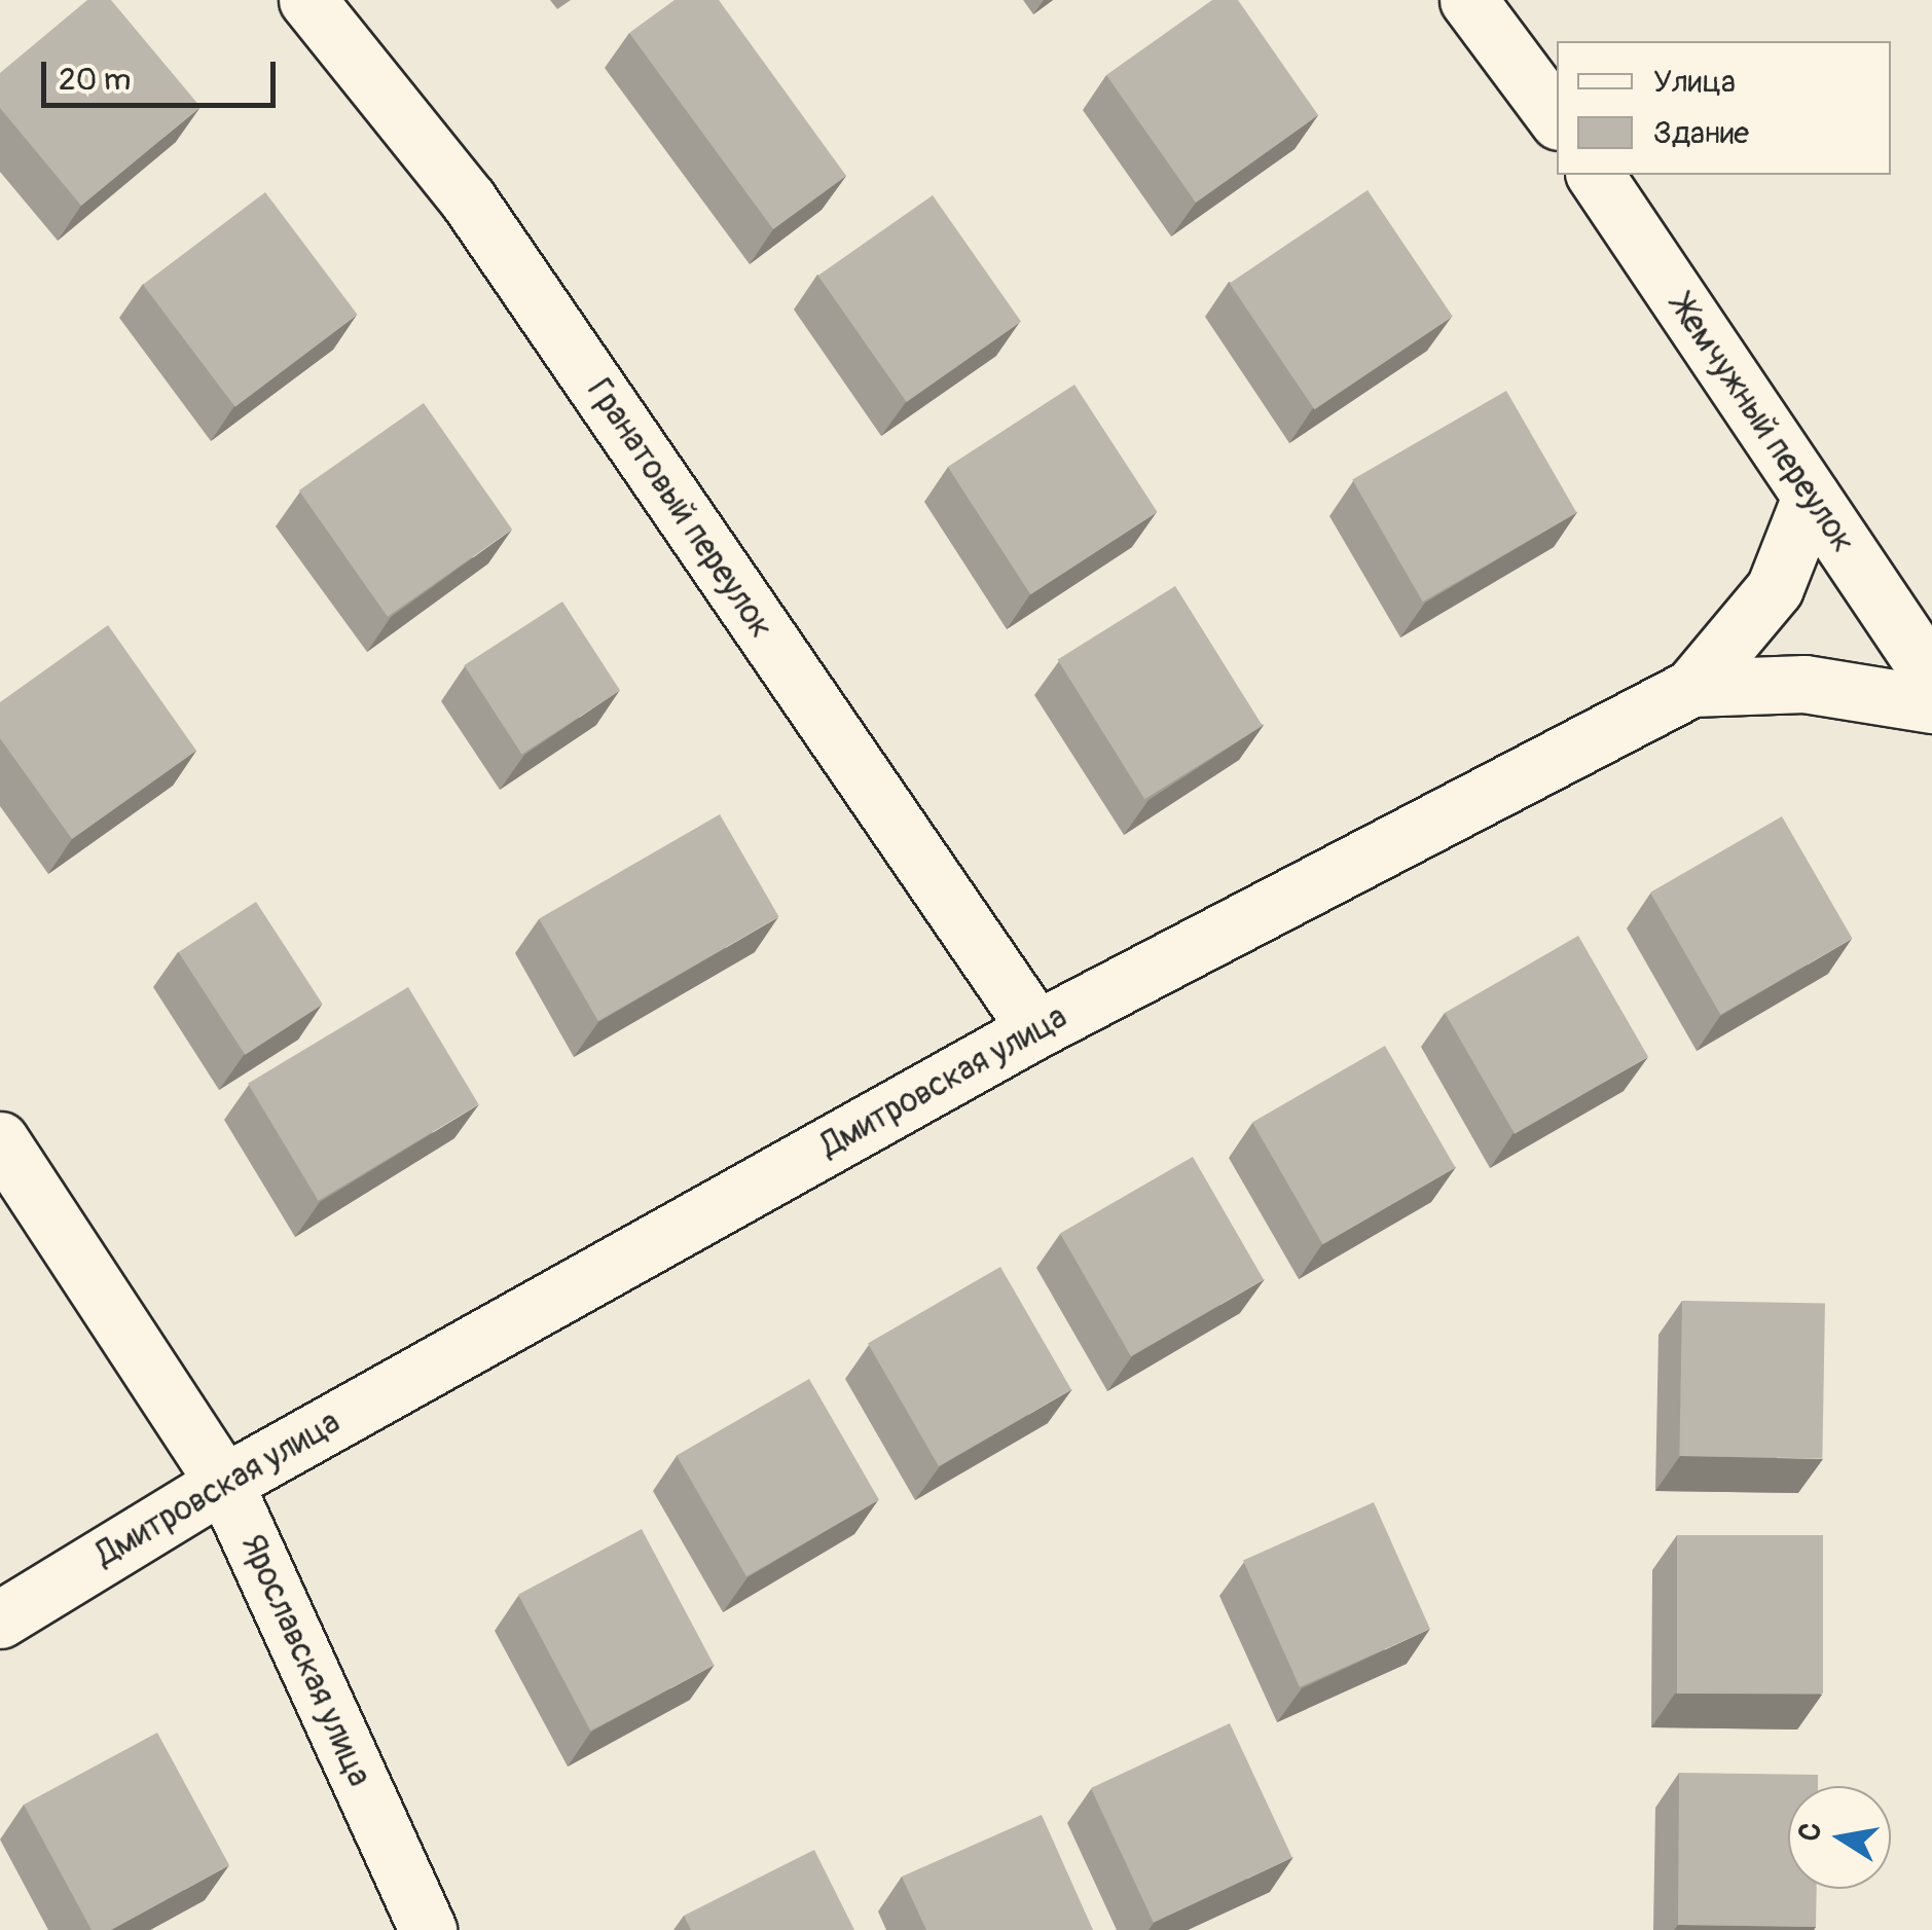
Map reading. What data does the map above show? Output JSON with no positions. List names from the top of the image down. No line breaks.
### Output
{"streets":{"street":["Жемчужный переулок","Гранатовый переулок","Дмитровская улица","Ярославская улица"]},"crossings":[["Гранатовый переулок","Дмитровская улица"],["Дмитровская улица","Ярославская улица"]],"legend":["Улица","Здание"],"scale_bar":"20 m","north":"left"}
